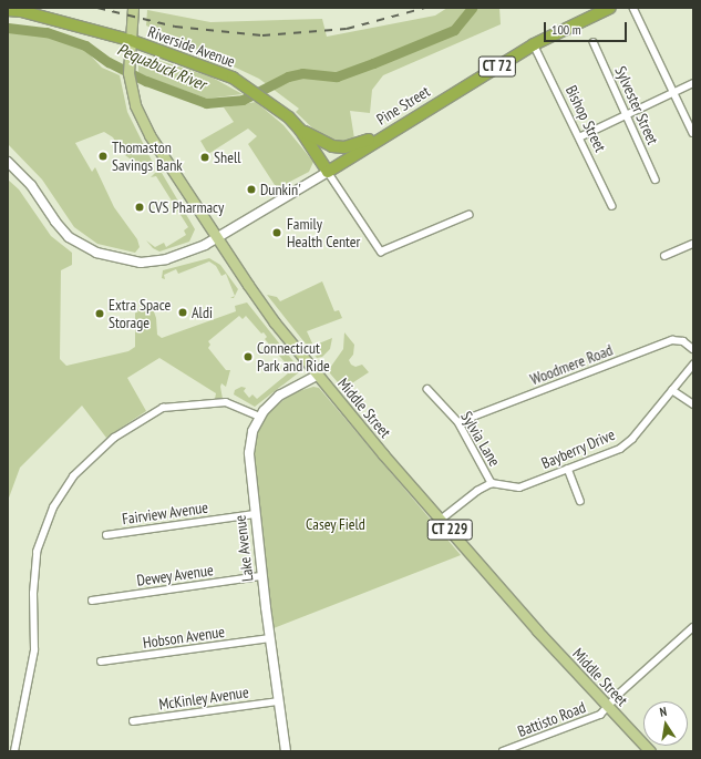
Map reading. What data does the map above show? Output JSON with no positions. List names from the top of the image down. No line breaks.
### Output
{"streets":{"highway":["Riverside Avenue","CT 72","Pine Street"],"main road":["Middle Street","CT 229","Lake Avenue"],"street":["Sylvester Street","Bishop Street","Woodmere Road","Sylvia Lane","Bayberry Drive","Fairview Avenue","Dewey Avenue","Hobson Avenue","McKinley Avenue","Battisto Road"]},"crossings":[["Riverside Avenue","CT 72"],["Riverside Avenue","Pine Street"],["Riverside Avenue","Middle Street"],["Riverside Avenue","CT 229"],["CT 72","Pine Street"],["Pine Street","Bishop Street"],["Pine Street","Middle Street"],["Woodmere Road","Sylvia Lane"],["Middle Street","CT 229"],["Middle Street","Lake Avenue"],["Middle Street","Battisto Road"],["Sylvia Lane","Bayberry Drive"],["Fairview Avenue","Lake Avenue"],["Lake Avenue","Dewey Avenue"],["Lake Avenue","Hobson Avenue"],["Lake Avenue","McKinley Avenue"]],"water":["Pequabuck River"],"parks":["Casey Field"],"places":["Thomaston Savings Bank","Shell","Dunkin'","CVS Pharmacy","Family Health Center","Aldi","Extra Space Storage","Connecticut Park and Ride"],"scale_bar":"100 m","north":"top"}
